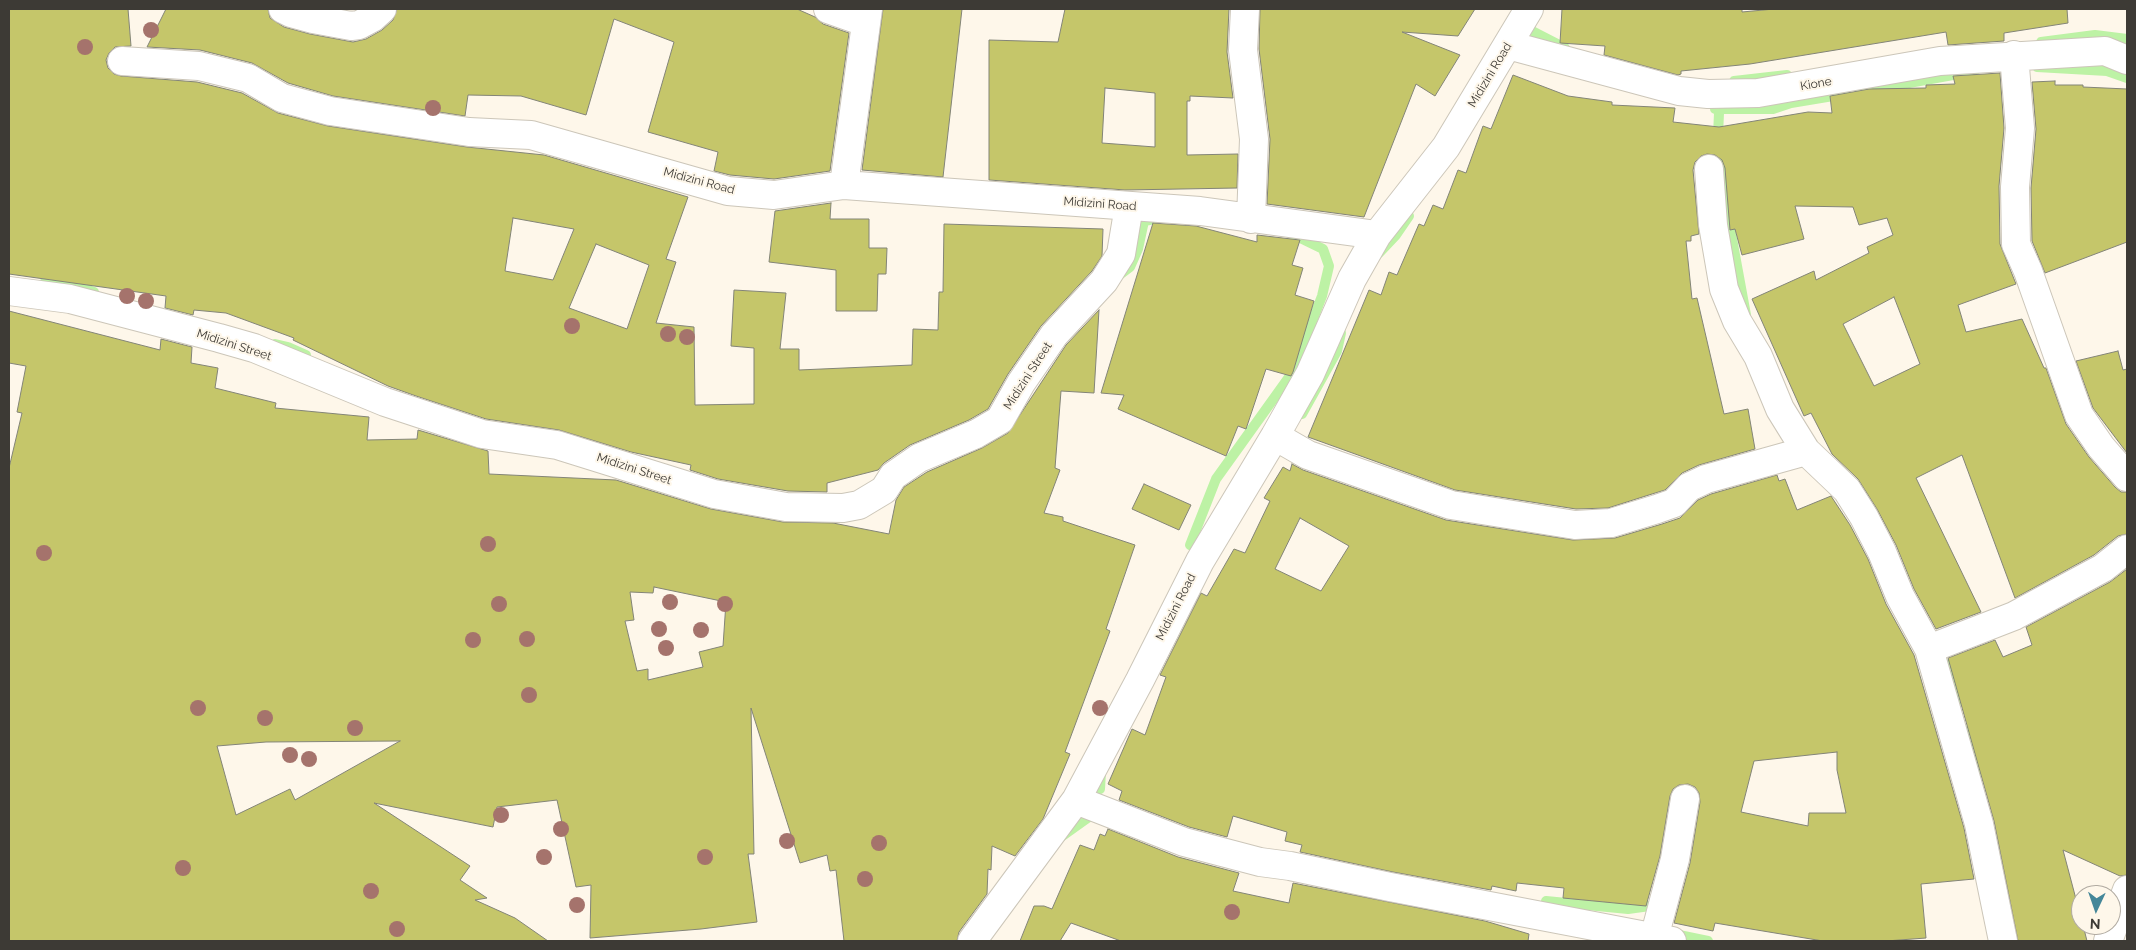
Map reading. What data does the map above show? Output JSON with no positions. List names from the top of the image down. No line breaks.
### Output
{"streets":{"street":["Midizini Road","Kione","Midizini Street"]},"crossings":[["Midizini Road","Kione"],["Midizini Road","Midizini Street"]],"north":"bottom"}
